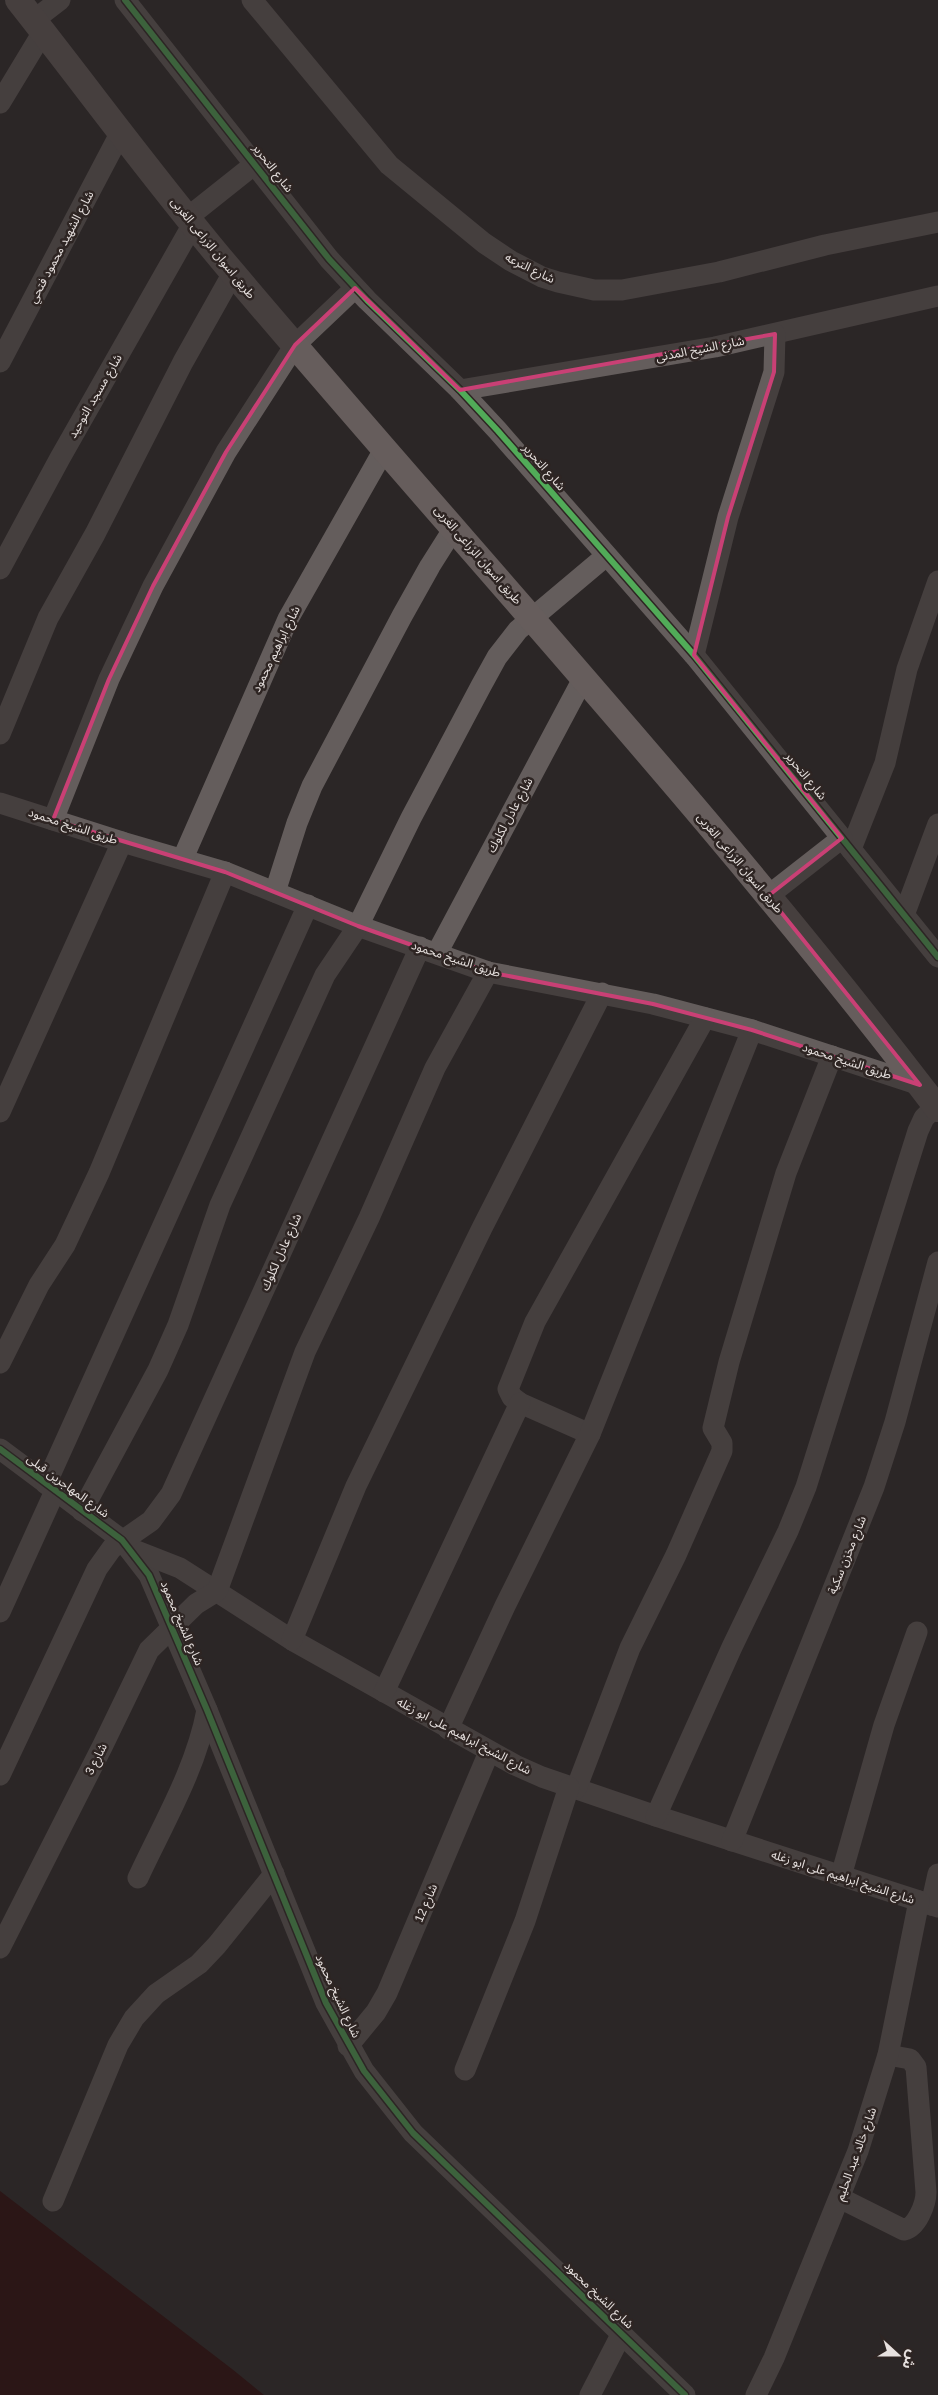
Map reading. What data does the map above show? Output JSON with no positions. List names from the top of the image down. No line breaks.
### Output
{"streets":{"main road":["طريق اسوان الزراعى الغربى"],"street":["شارع التحرير","شارع الشهيد محمود فتحي","شارع الترعه","شارع الشيخ المدنى","شارع مسجد التوحيد","شارع ابراهيم محمود","شارع عادل لكلوك","طريق الشيخ محمود","شارع المهاجرين قبلى","شارع مخزن سكية","شارع الشيخ محمود","شارع الشيخ ابراهيم على ابو زغله","شارع 3","شارع 12","شارع خالد عبد الحليم"]},"crossings":[["شارع التحرير","شارع الشيخ المدنى"],["شارع الشهيد محمود فتحي","طريق اسوان الزراعى الغربى"],["طريق اسوان الزراعى الغربى","شارع مسجد التوحيد"],["طريق اسوان الزراعى الغربى","شارع ابراهيم محمود"],["طريق اسوان الزراعى الغربى","شارع عادل لكلوك"],["طريق اسوان الزراعى الغربى","طريق الشيخ محمود"],["شارع ابراهيم محمود","طريق الشيخ محمود"],["شارع عادل لكلوك","طريق الشيخ محمود"],["شارع عادل لكلوك","شارع المهاجرين قبلى"],["شارع عادل لكلوك","شارع الشيخ محمود"],["شارع عادل لكلوك","شارع الشيخ ابراهيم على ابو زغله"],["شارع المهاجرين قبلى","شارع الشيخ محمود"],["شارع المهاجرين قبلى","شارع الشيخ ابراهيم على ابو زغله"],["شارع مخزن سكية","شارع الشيخ ابراهيم على ابو زغله"],["شارع الشيخ محمود","شارع الشيخ ابراهيم على ابو زغله"],["شارع الشيخ محمود","شارع 3"],["شارع الشيخ محمود","شارع 12"],["شارع الشيخ ابراهيم على ابو زغله","شارع 3"],["شارع الشيخ ابراهيم على ابو زغله","شارع 12"],["شارع الشيخ ابراهيم على ابو زغله","شارع خالد عبد الحليم"]],"north":"right"}
